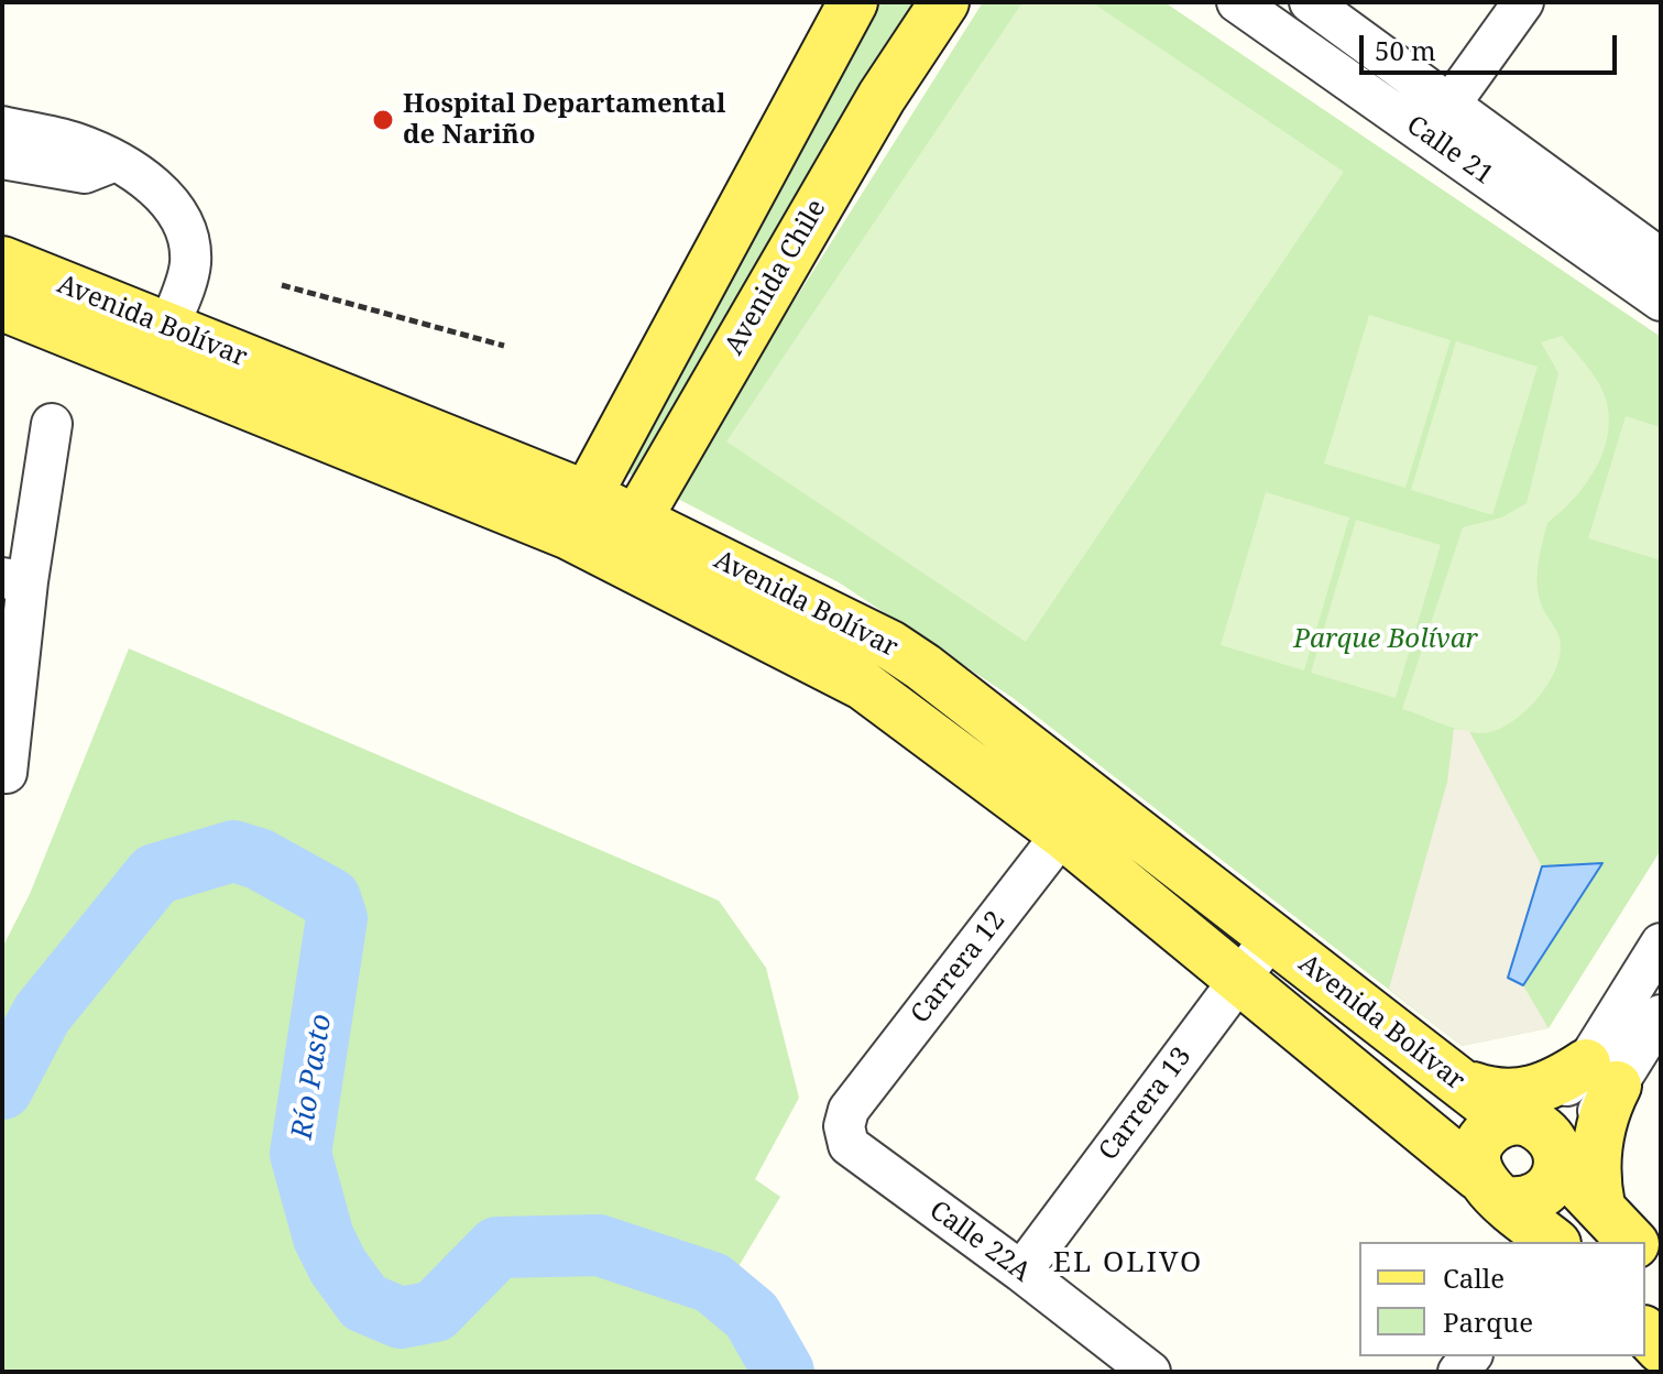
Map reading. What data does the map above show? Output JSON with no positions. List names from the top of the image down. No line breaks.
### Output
{"streets":{"main road":["Avenida Chile","Avenida Bolívar"],"street":["Calle 21","Carrera 12","Carrera 13","Calle 22A"]},"crossings":[["Avenida Chile","Avenida Bolívar"],["Avenida Bolívar","Carrera 12"],["Avenida Bolívar","Carrera 13"],["Carrera 12","Calle 22A"],["Carrera 13","Calle 22A"]],"districts":["EL OLIVO"],"water":["Río Pasto"],"parks":["Parque Bolívar"],"places":["Hospital Departamental de Nariño"],"legend":["Calle","Parque"],"scale_bar":"50 m"}
